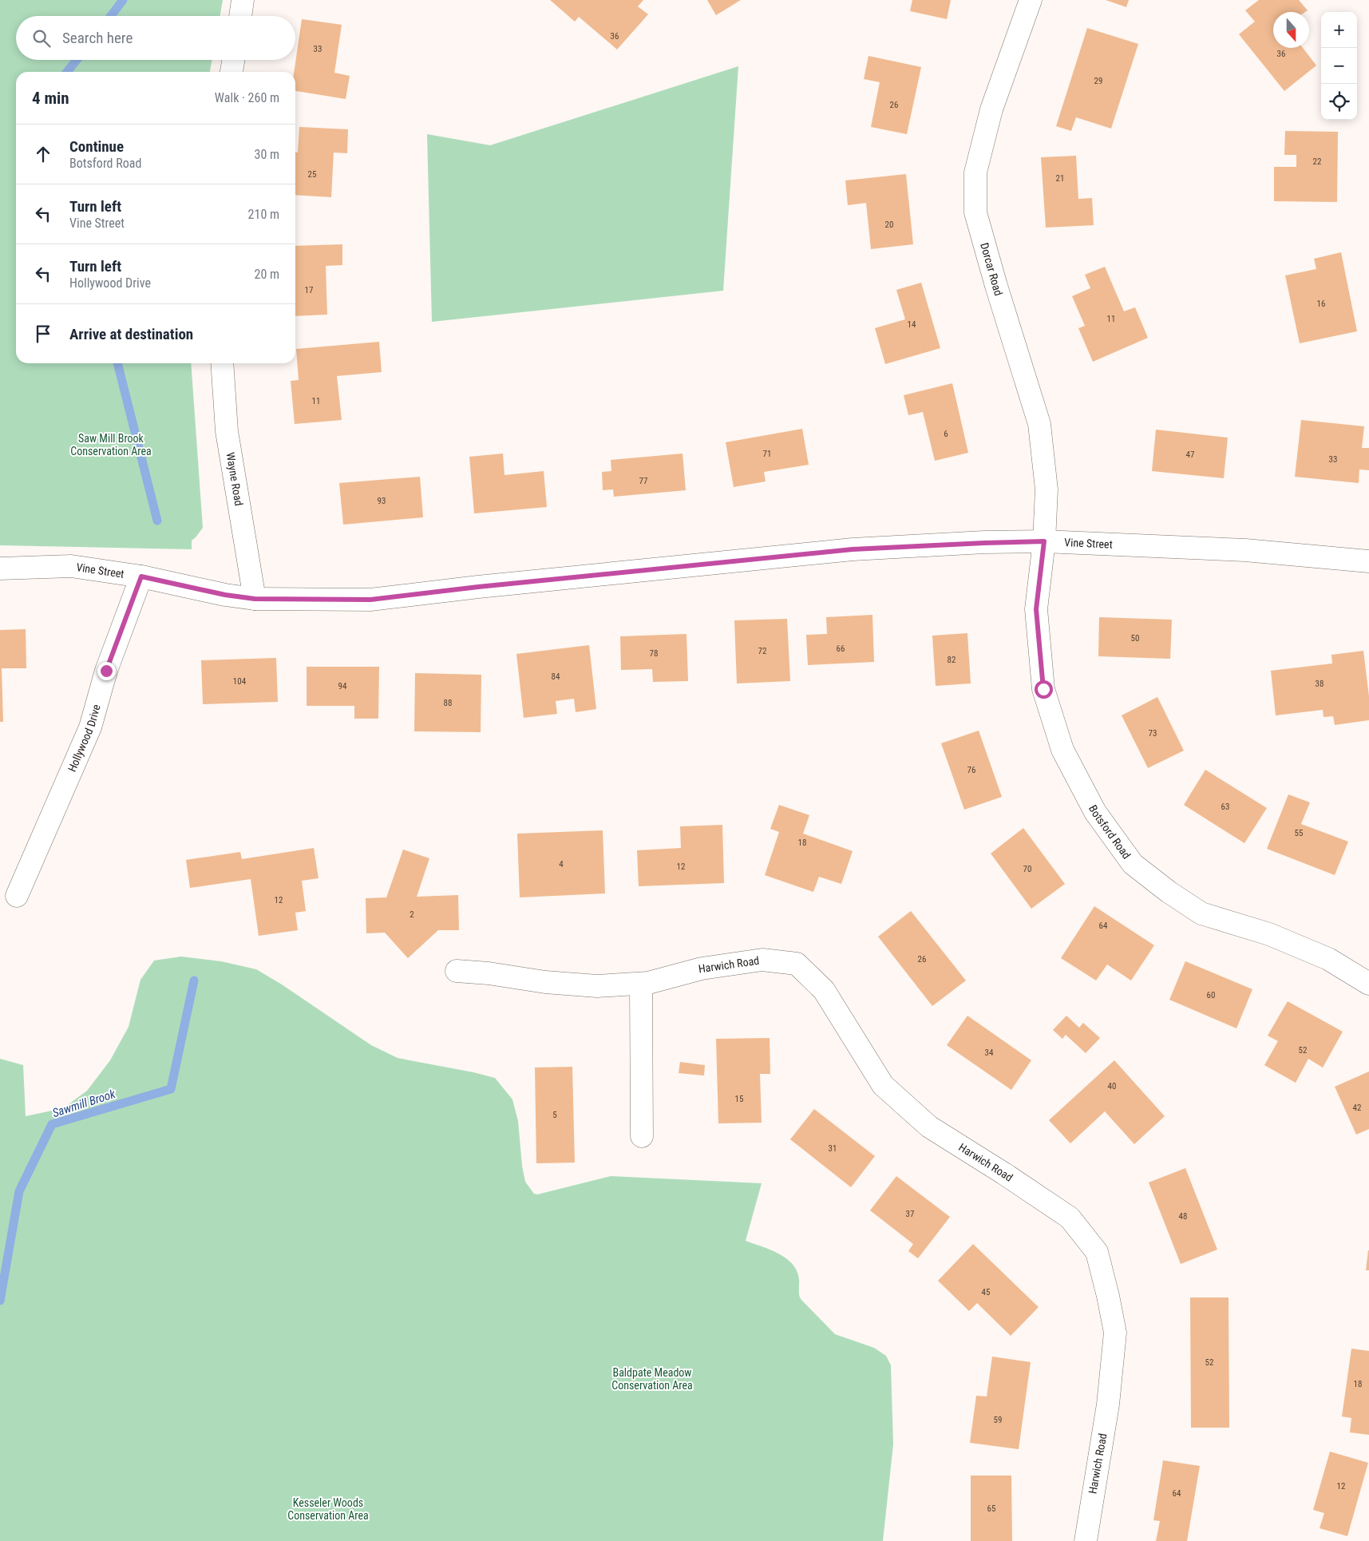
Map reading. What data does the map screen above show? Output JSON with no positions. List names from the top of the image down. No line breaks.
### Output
{"streets":{"street":["Dorcar Road","Wayne Road","Vine Street","Hollywood Drive","Botsford Road","Harwich Road"]},"crossings":[["Dorcar Road","Vine Street"],["Dorcar Road","Botsford Road"],["Wayne Road","Vine Street"],["Vine Street","Hollywood Drive"],["Vine Street","Botsford Road"]],"water":["Sawmill Brook"],"parks":["Saw Mill Brook Conservation Area","Baldpate Meadow Conservation Area","Kesseler Woods Conservation Area"],"house_numbers":["36","33","36","29","26","22","25","21","20","17","16","11","14","11","6","71","47","33","77","93","50","66","72","78","82","84","104","38","94","88","73","76","63","55","18","4","12","70","12","2","64","26","60","52","34","40","15","42","5","31","37","48","45","52","18","59","12","64","65"],"north":"bottom","page":{"map_buttons":["+","−"],"search":"Search here","heading":["4 min","Walk · 260 m"],"list":[["Continue","Botsford Road","30 m"],["Turn left","Vine Street","210 m"],["Turn left","Hollywood Drive","20 m"],"Arrive at destination"]}}
